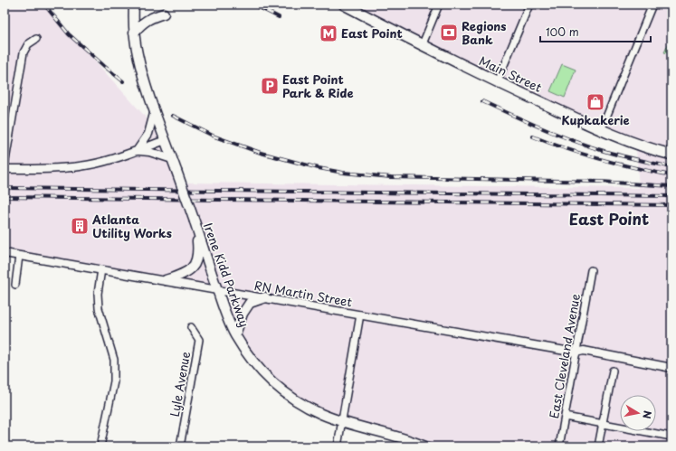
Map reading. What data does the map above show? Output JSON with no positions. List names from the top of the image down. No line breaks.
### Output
{"streets":{"main road":["Main Street","Irene Kidd Parkway"],"street":["RN Martin Street","East Cleveland Avenue","Lyle Avenue"]},"crossings":[["Irene Kidd Parkway","RN Martin Street"],["RN Martin Street","East Cleveland Avenue"]],"districts":["East Point"],"places":{"bank":["Regions Bank"],"metro station":["East Point"],"parking":["East Point Park & Ride"],"shop":["Kupkakerie"],"building":["Atlanta Utility Works"]},"scale_bar":"100 m","north":"right"}
